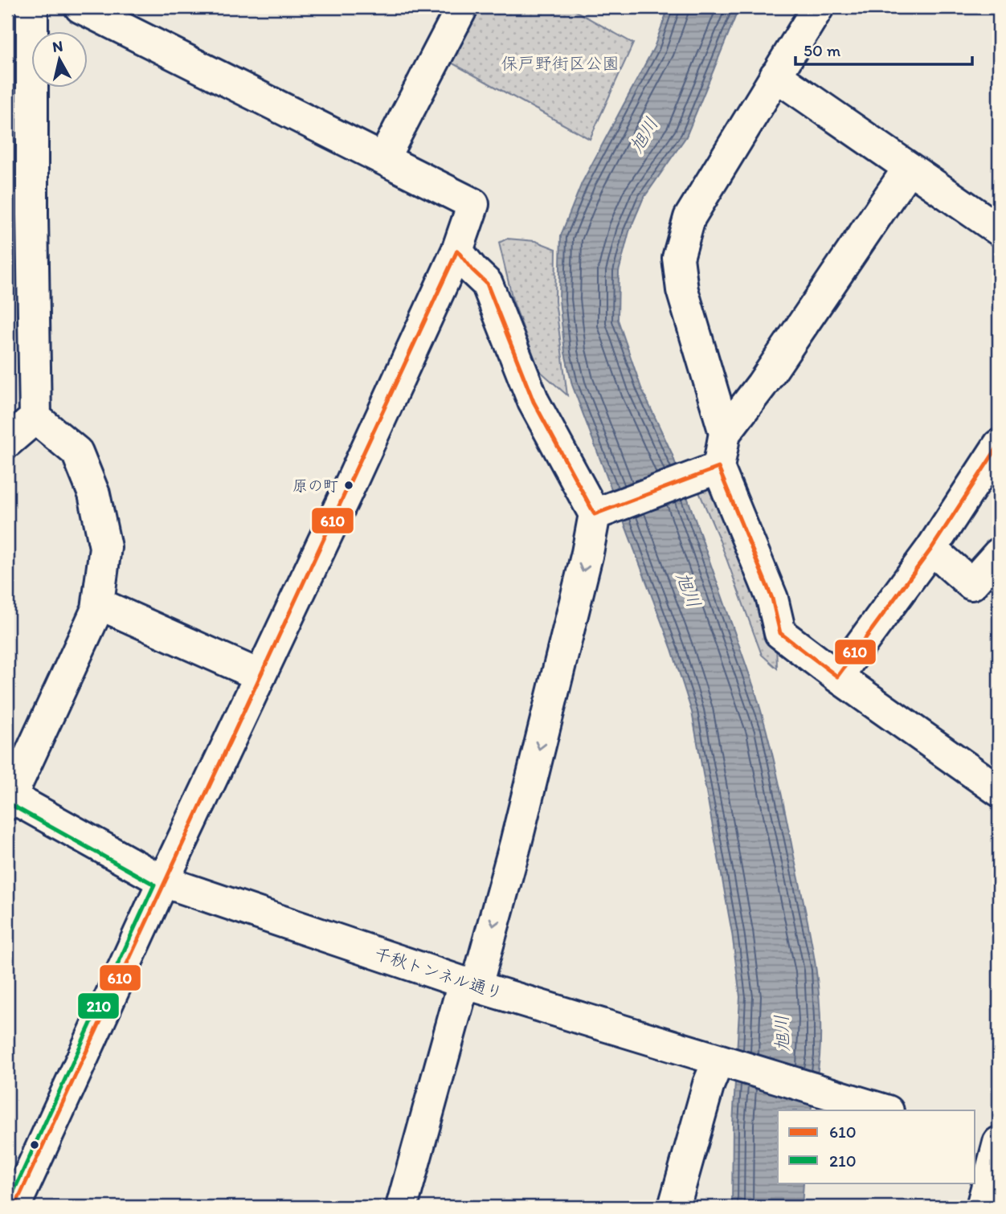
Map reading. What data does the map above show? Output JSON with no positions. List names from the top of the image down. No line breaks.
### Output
{"streets":{"street":["千秋トンネル通り"]},"water":["旭川"],"parks":["保戸野街区公園"],"places":["原の町"],"lines":["transit line 610","transit line 210"],"legend":["610","210"],"scale_bar":"50 m","north":"top"}
